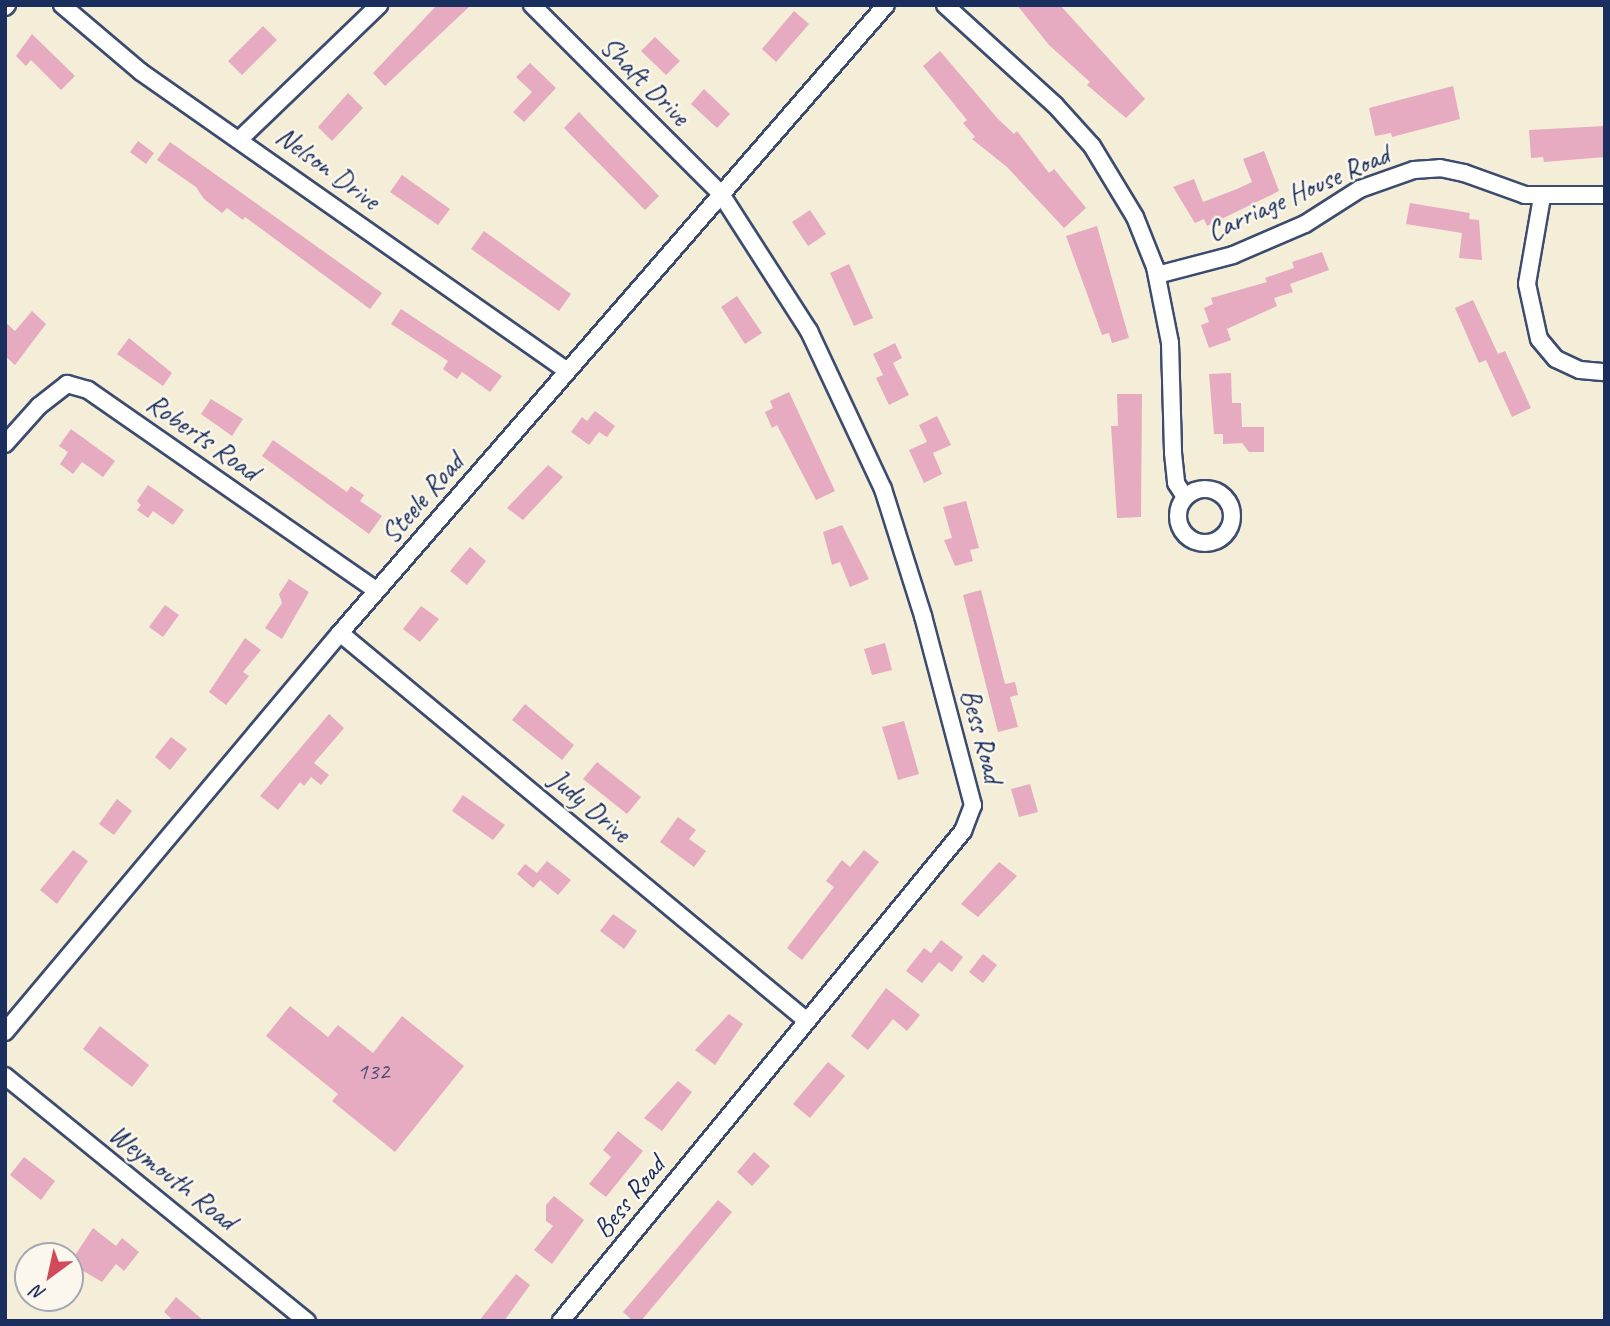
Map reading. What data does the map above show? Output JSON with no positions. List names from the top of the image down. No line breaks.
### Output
{"streets":{"street":["Shaft Drive","Nelson Drive","Carriage House Road","Roberts Road","Steele Road","Bess Road","Judy Drive","Weymouth Road"]},"crossings":[["Shaft Drive","Steele Road"],["Shaft Drive","Bess Road"],["Nelson Drive","Steele Road"],["Roberts Road","Steele Road"],["Steele Road","Bess Road"],["Steele Road","Judy Drive"],["Bess Road","Judy Drive"]],"house_numbers":["132"],"north":"bottom left"}
